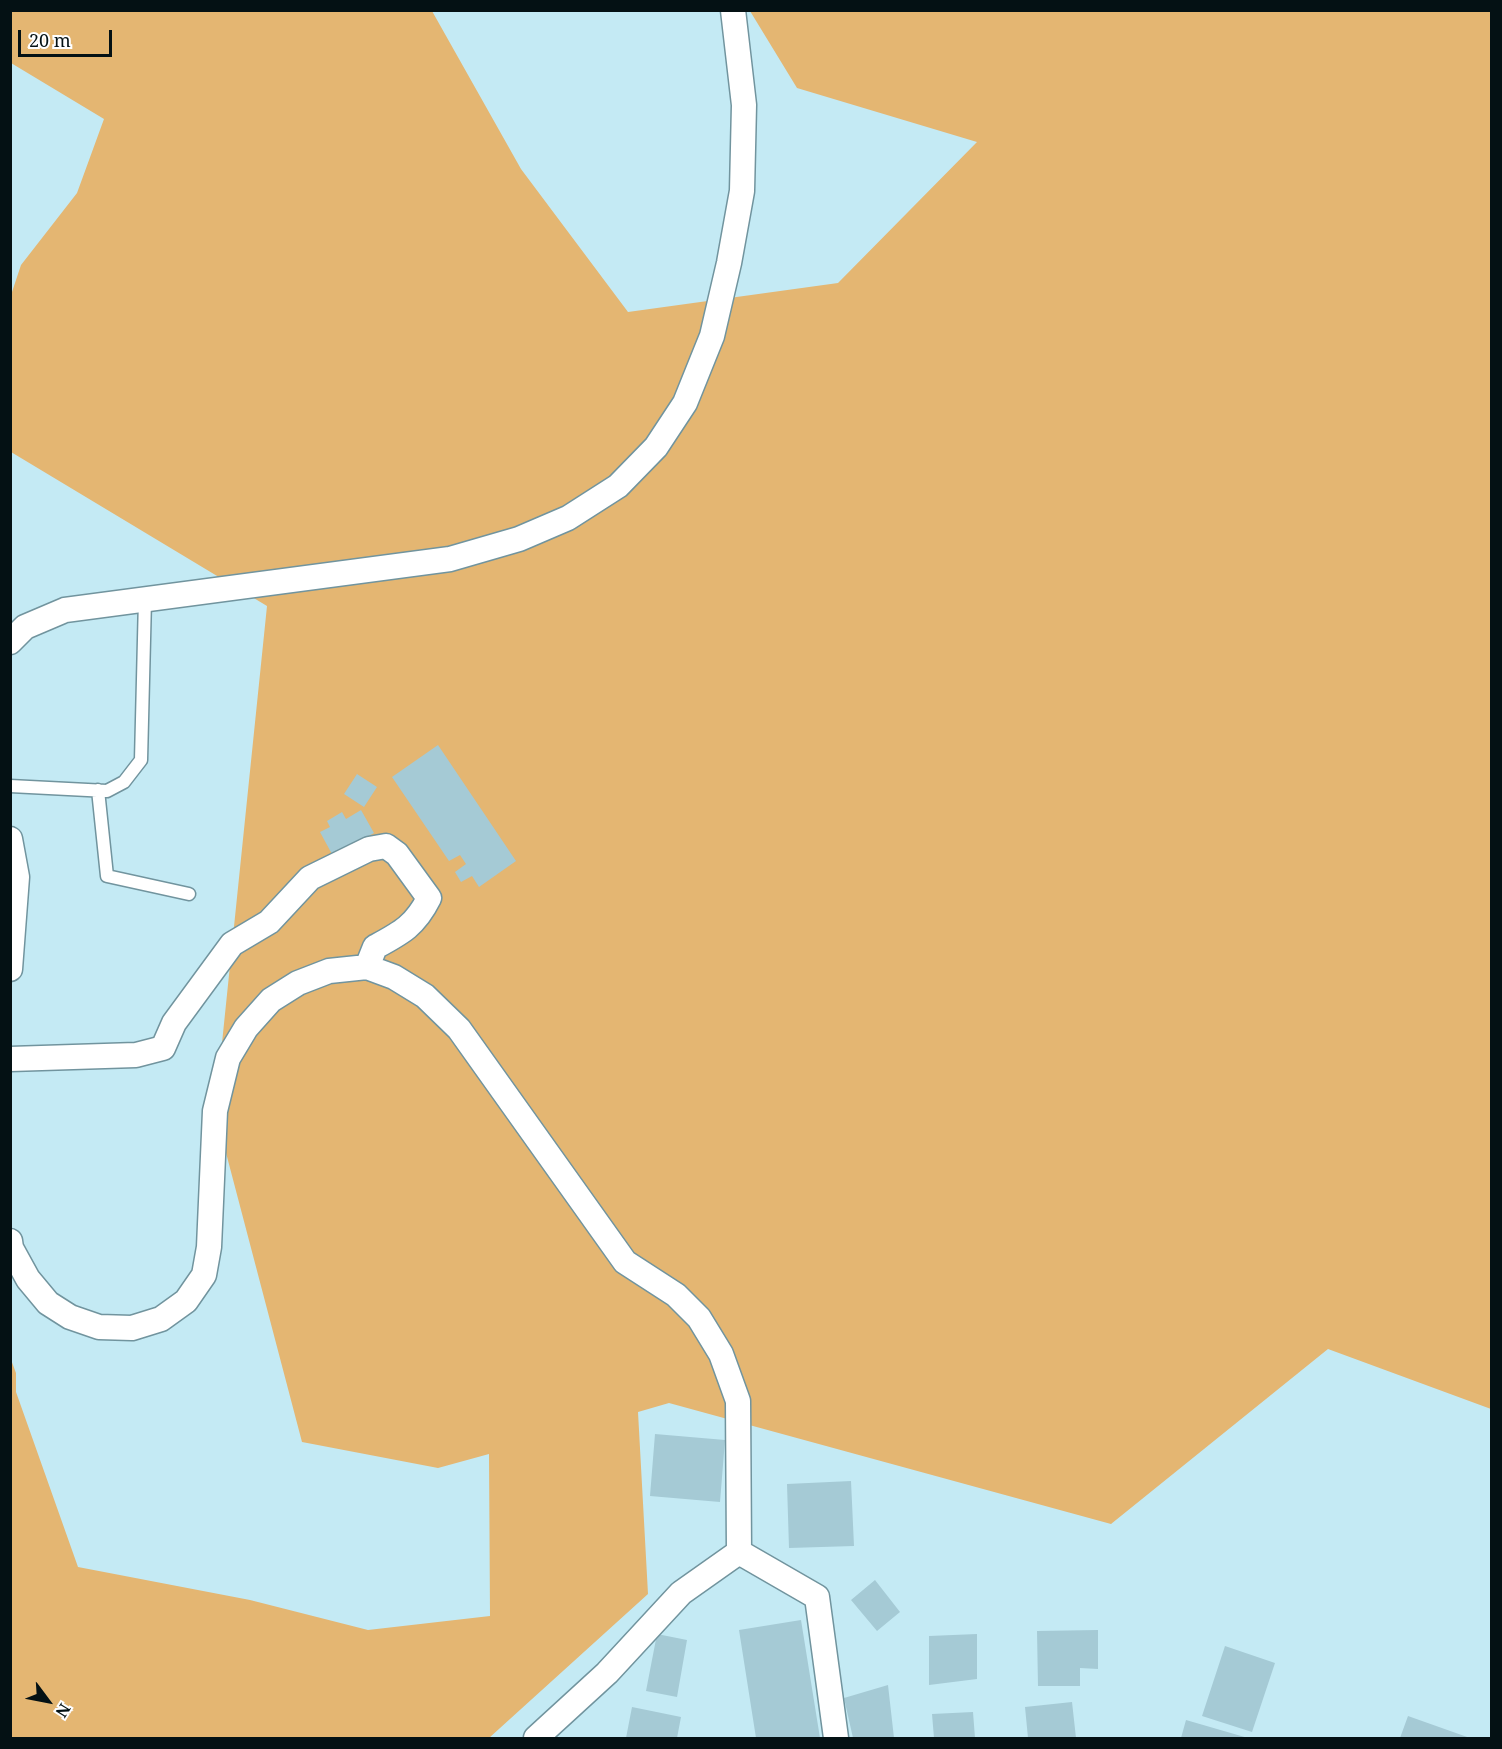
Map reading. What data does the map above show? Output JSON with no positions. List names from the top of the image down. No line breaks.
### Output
{"scale_bar":"20 m","north":"bottom right"}
